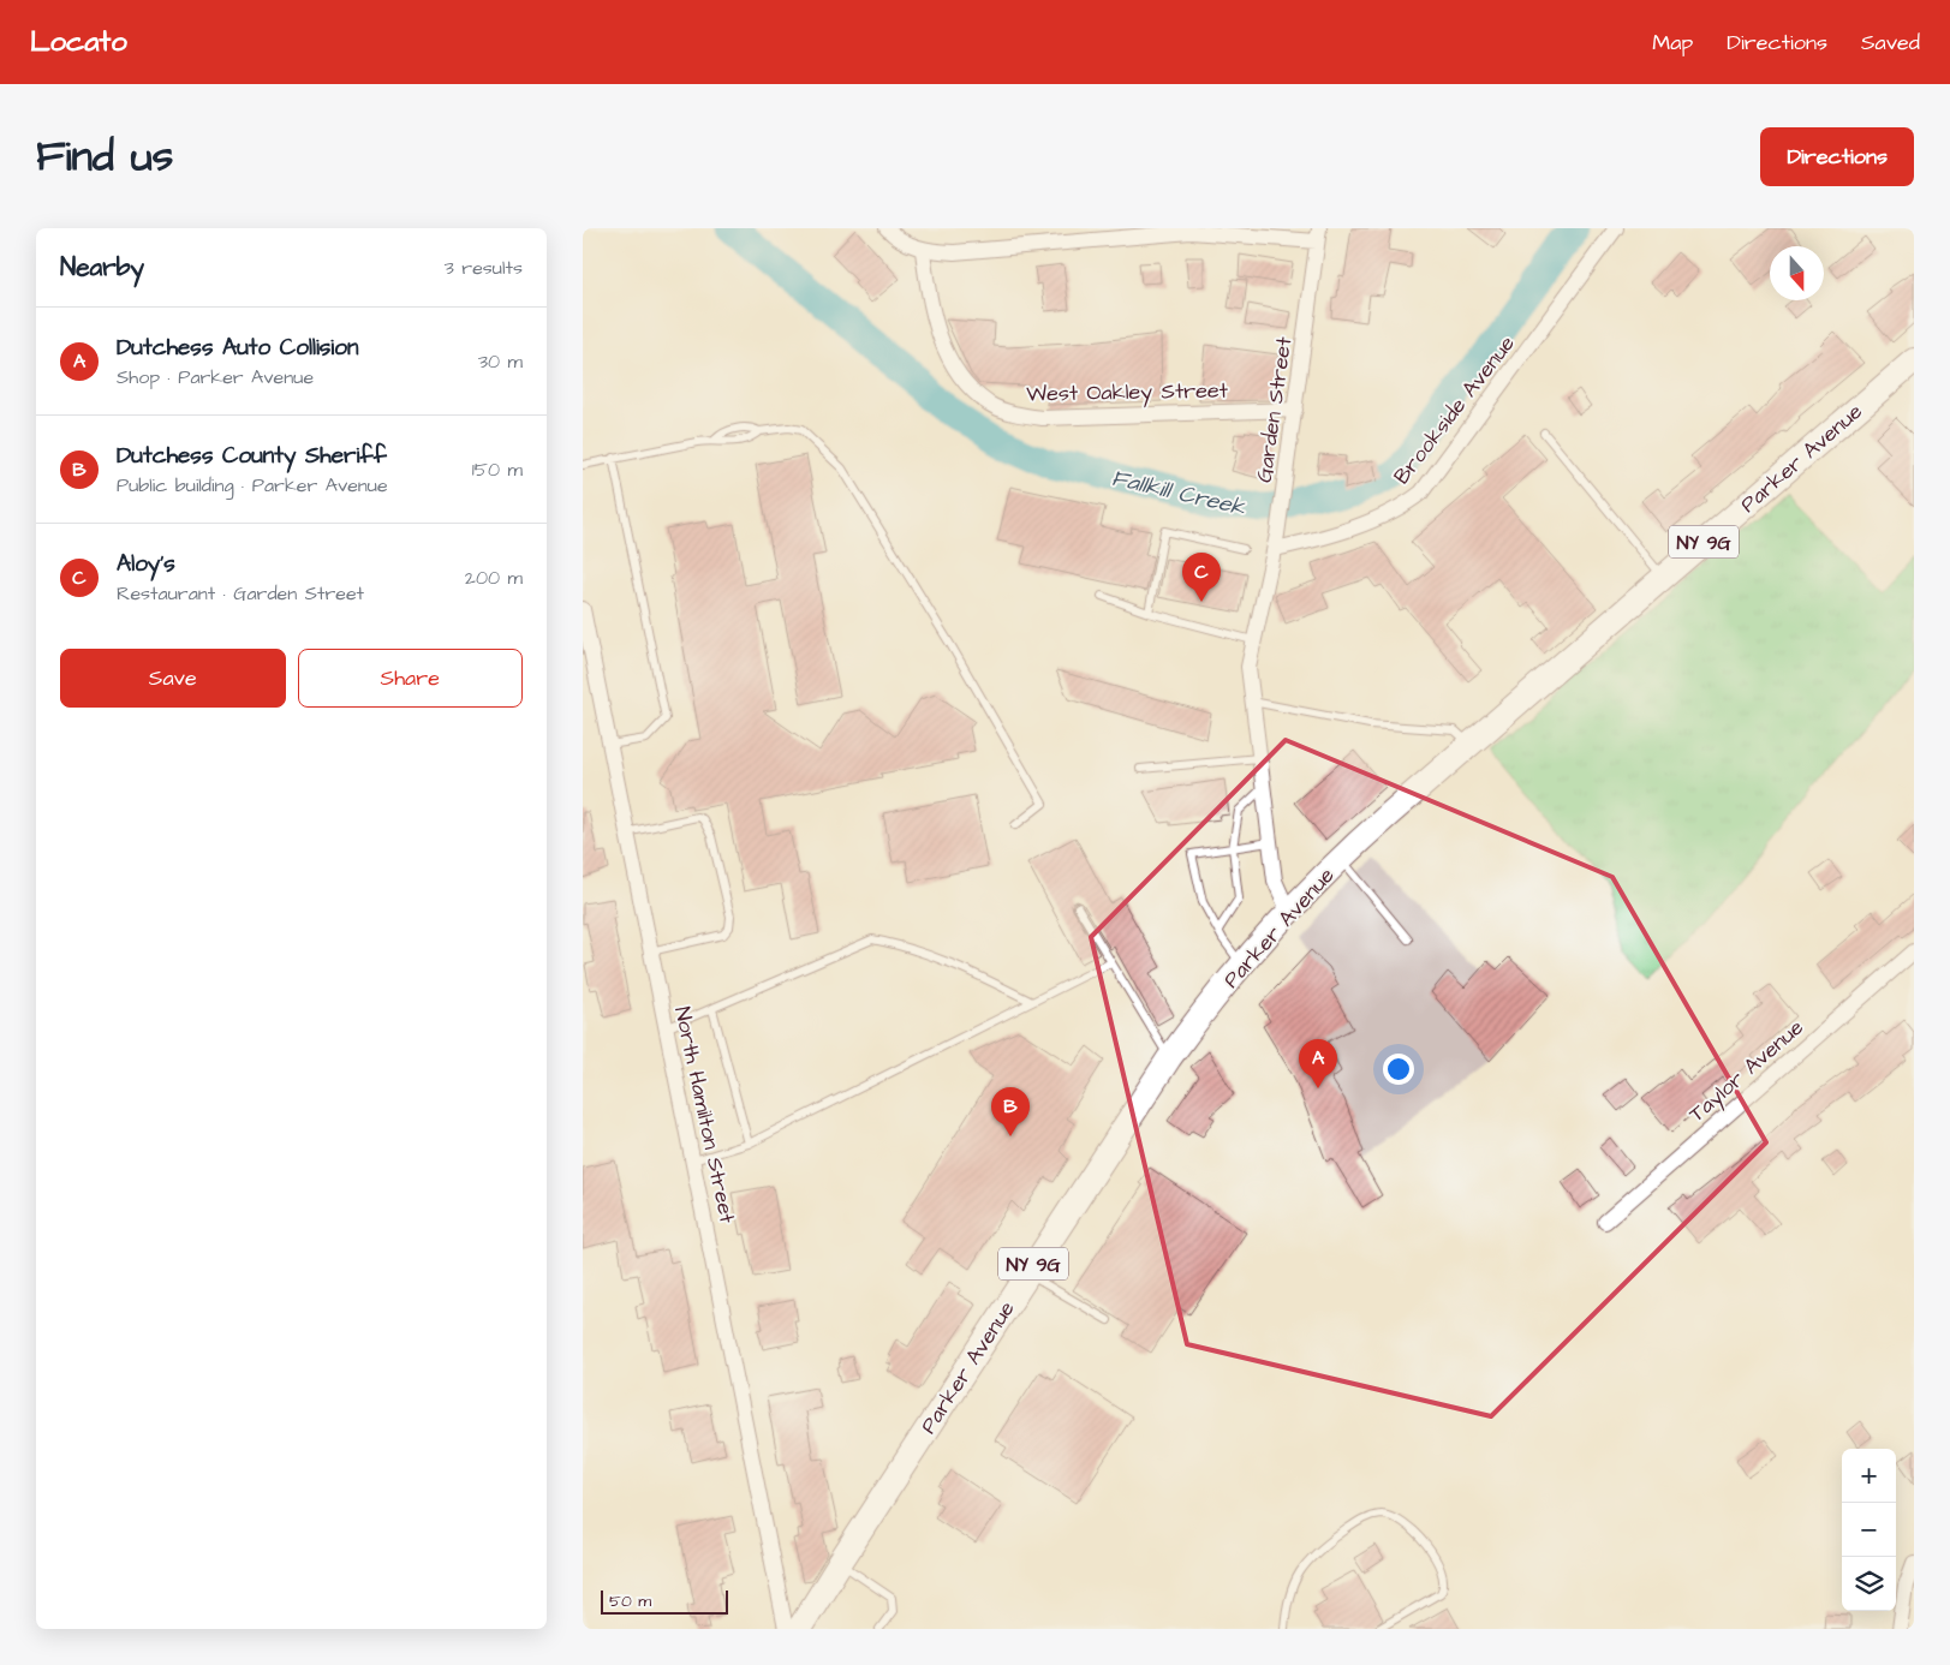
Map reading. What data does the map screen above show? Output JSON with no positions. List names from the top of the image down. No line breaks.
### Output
{"streets":{"main road":["Parker Avenue","NY 9G"],"street":["West Oakley Street","Garden Street","Brookside Avenue","Taylor Avenue","North Hamilton Street"]},"crossings":[["West Oakley Street","Garden Street"],["Garden Street","Brookside Avenue"],["Garden Street","Parker Avenue"]],"water":["Fallkill Creek"],"scale_bar":"50 m","north":"bottom","page":{"header":"Locato","nav":["Map","Directions","Saved"],"title":"Find us","buttons":["Directions",["Save","Share"]],"heading":["Nearby","3 results"],"list":[{"mark":"A","name":"Dutchess Auto Collision","note":"Shop · Parker Avenue","value":"30 m"},{"mark":"B","name":"Dutchess County Sheriff","note":"Public building · Parker Avenue","value":"150 m"},{"mark":"C","name":"Aloy's","note":"Restaurant · Garden Street","value":"200 m"}],"pins":["C","A","B"],"map_buttons":["+","−"],"scale":"50 m"}}
